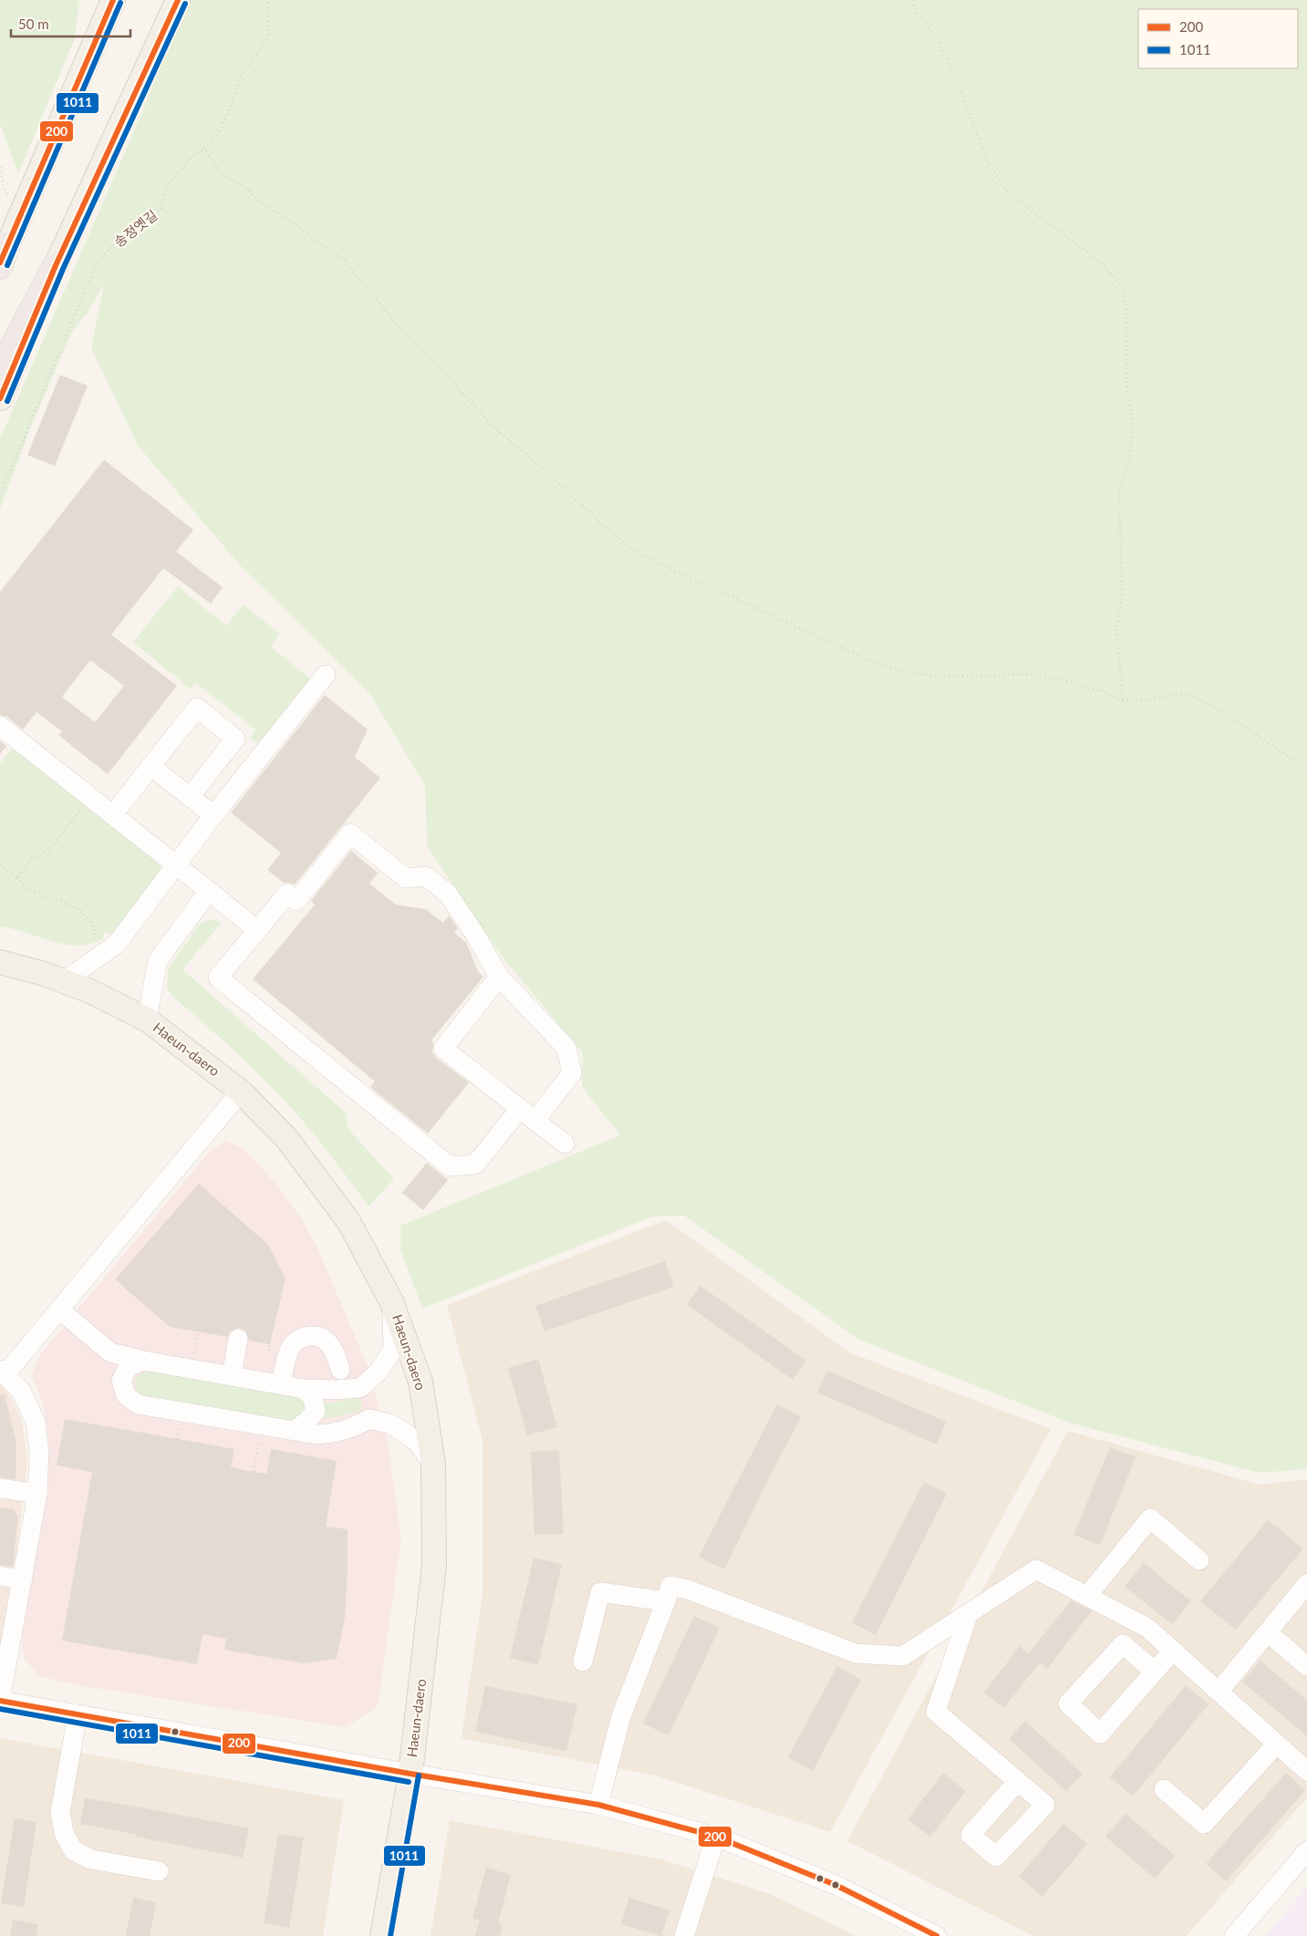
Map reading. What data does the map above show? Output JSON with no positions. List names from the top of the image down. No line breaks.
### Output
{"streets":{"main road":["Haeun-daero"],"path":["송정옛길"]},"lines":["transit line 200","transit line 1011"],"legend":["200","1011"],"scale_bar":"50 m"}
